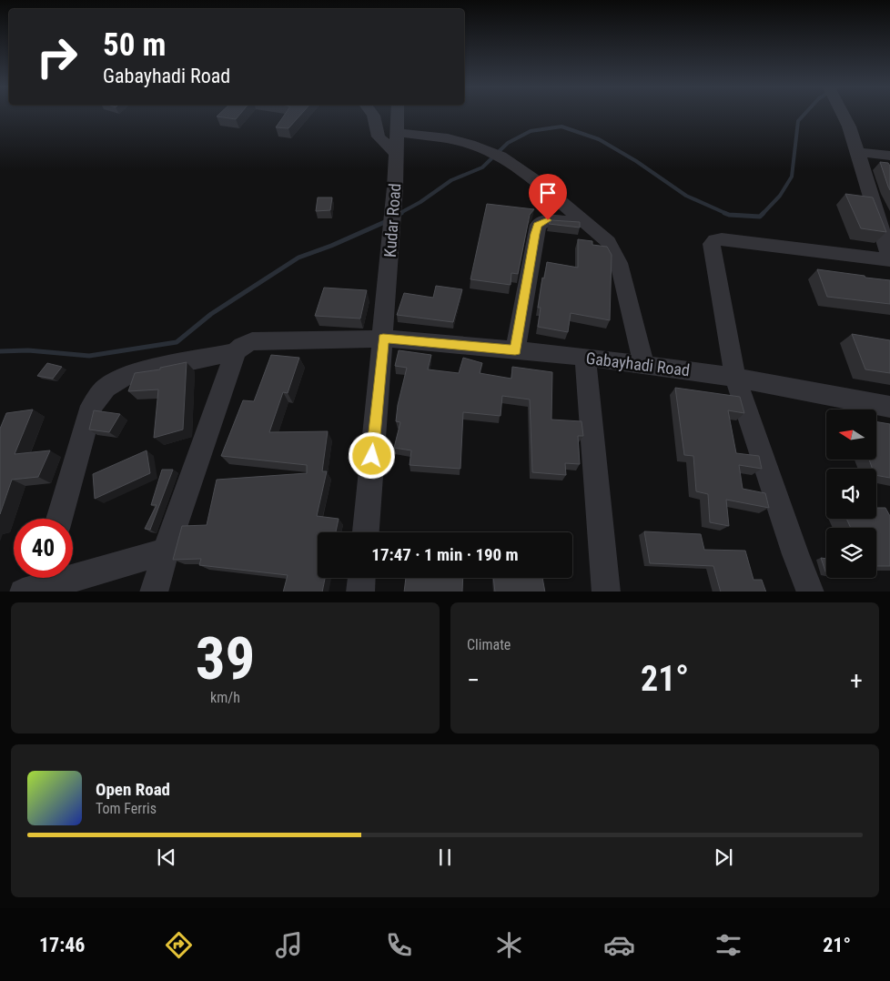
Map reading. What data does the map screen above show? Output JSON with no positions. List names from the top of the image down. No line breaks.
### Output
{"streets":{"street":["Kudar Road","Gabayhadi Road"]},"crossings":[["Kudar Road","Gabayhadi Road"]],"north":"left","page":{"turn":["50 m","Gabayhadi Road"],"limit":"40","trip":"17:47 · 1 min · 190 m","tile":[["39","km/h"],"Climate"],"heat":["−","21°","+"],"song":["Open Road","Tom Ferris"],"tabs":["17:46","21°"]}}
